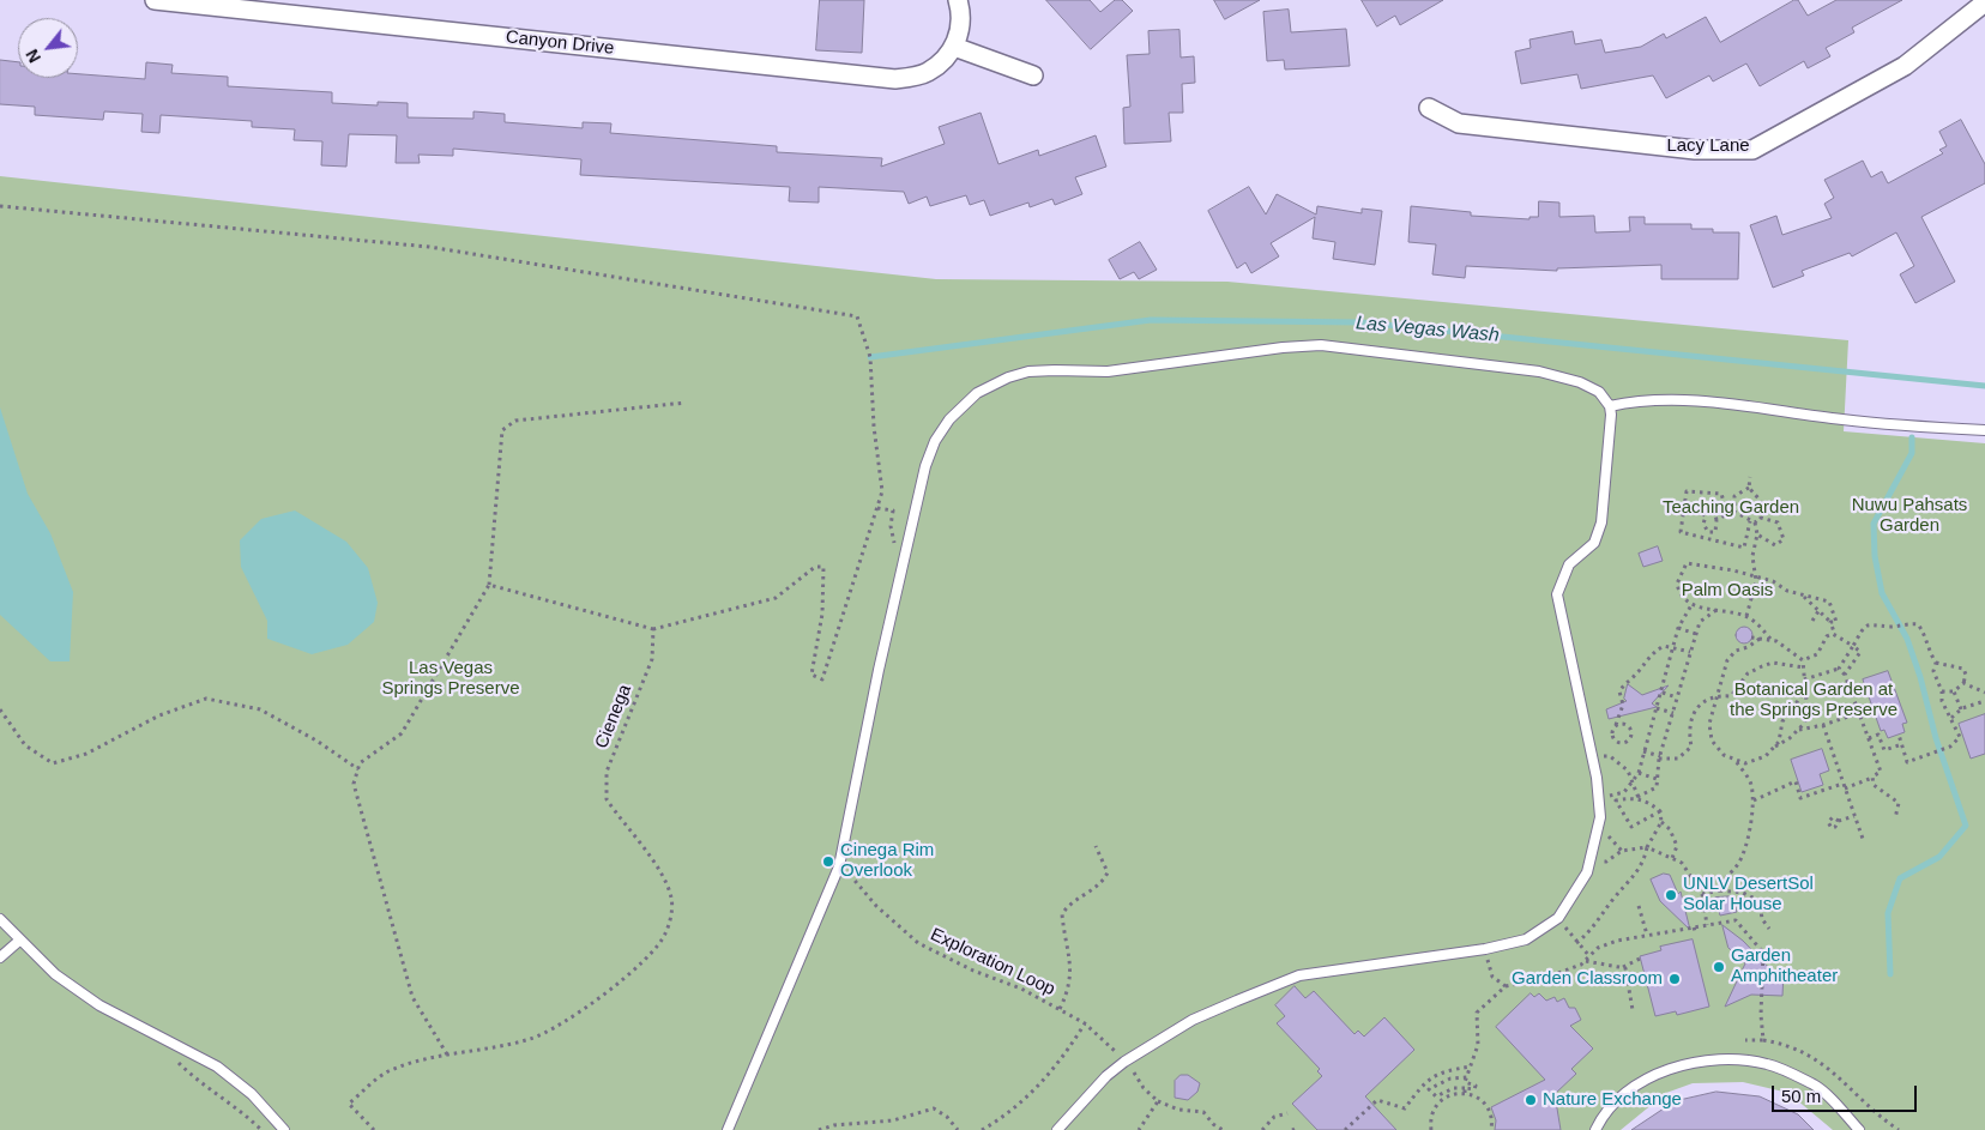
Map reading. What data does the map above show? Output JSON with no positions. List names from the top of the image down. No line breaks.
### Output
{"streets":{"street":["Canyon Drive","Lacy Lane"],"path":["Cienega","Exploration Loop"]},"water":["Las Vegas Wash"],"parks":["Nuwu Pahsats Garden","Teaching Garden","Palm Oasis","Las Vegas Springs Preserve","Botanical Garden at the Springs Preserve"],"places":["Cinega Rim Overlook","UNLV DesertSol Solar House","Garden Amphitheater","Garden Classroom","Nature Exchange"],"scale_bar":"50 m","north":"bottom left"}
